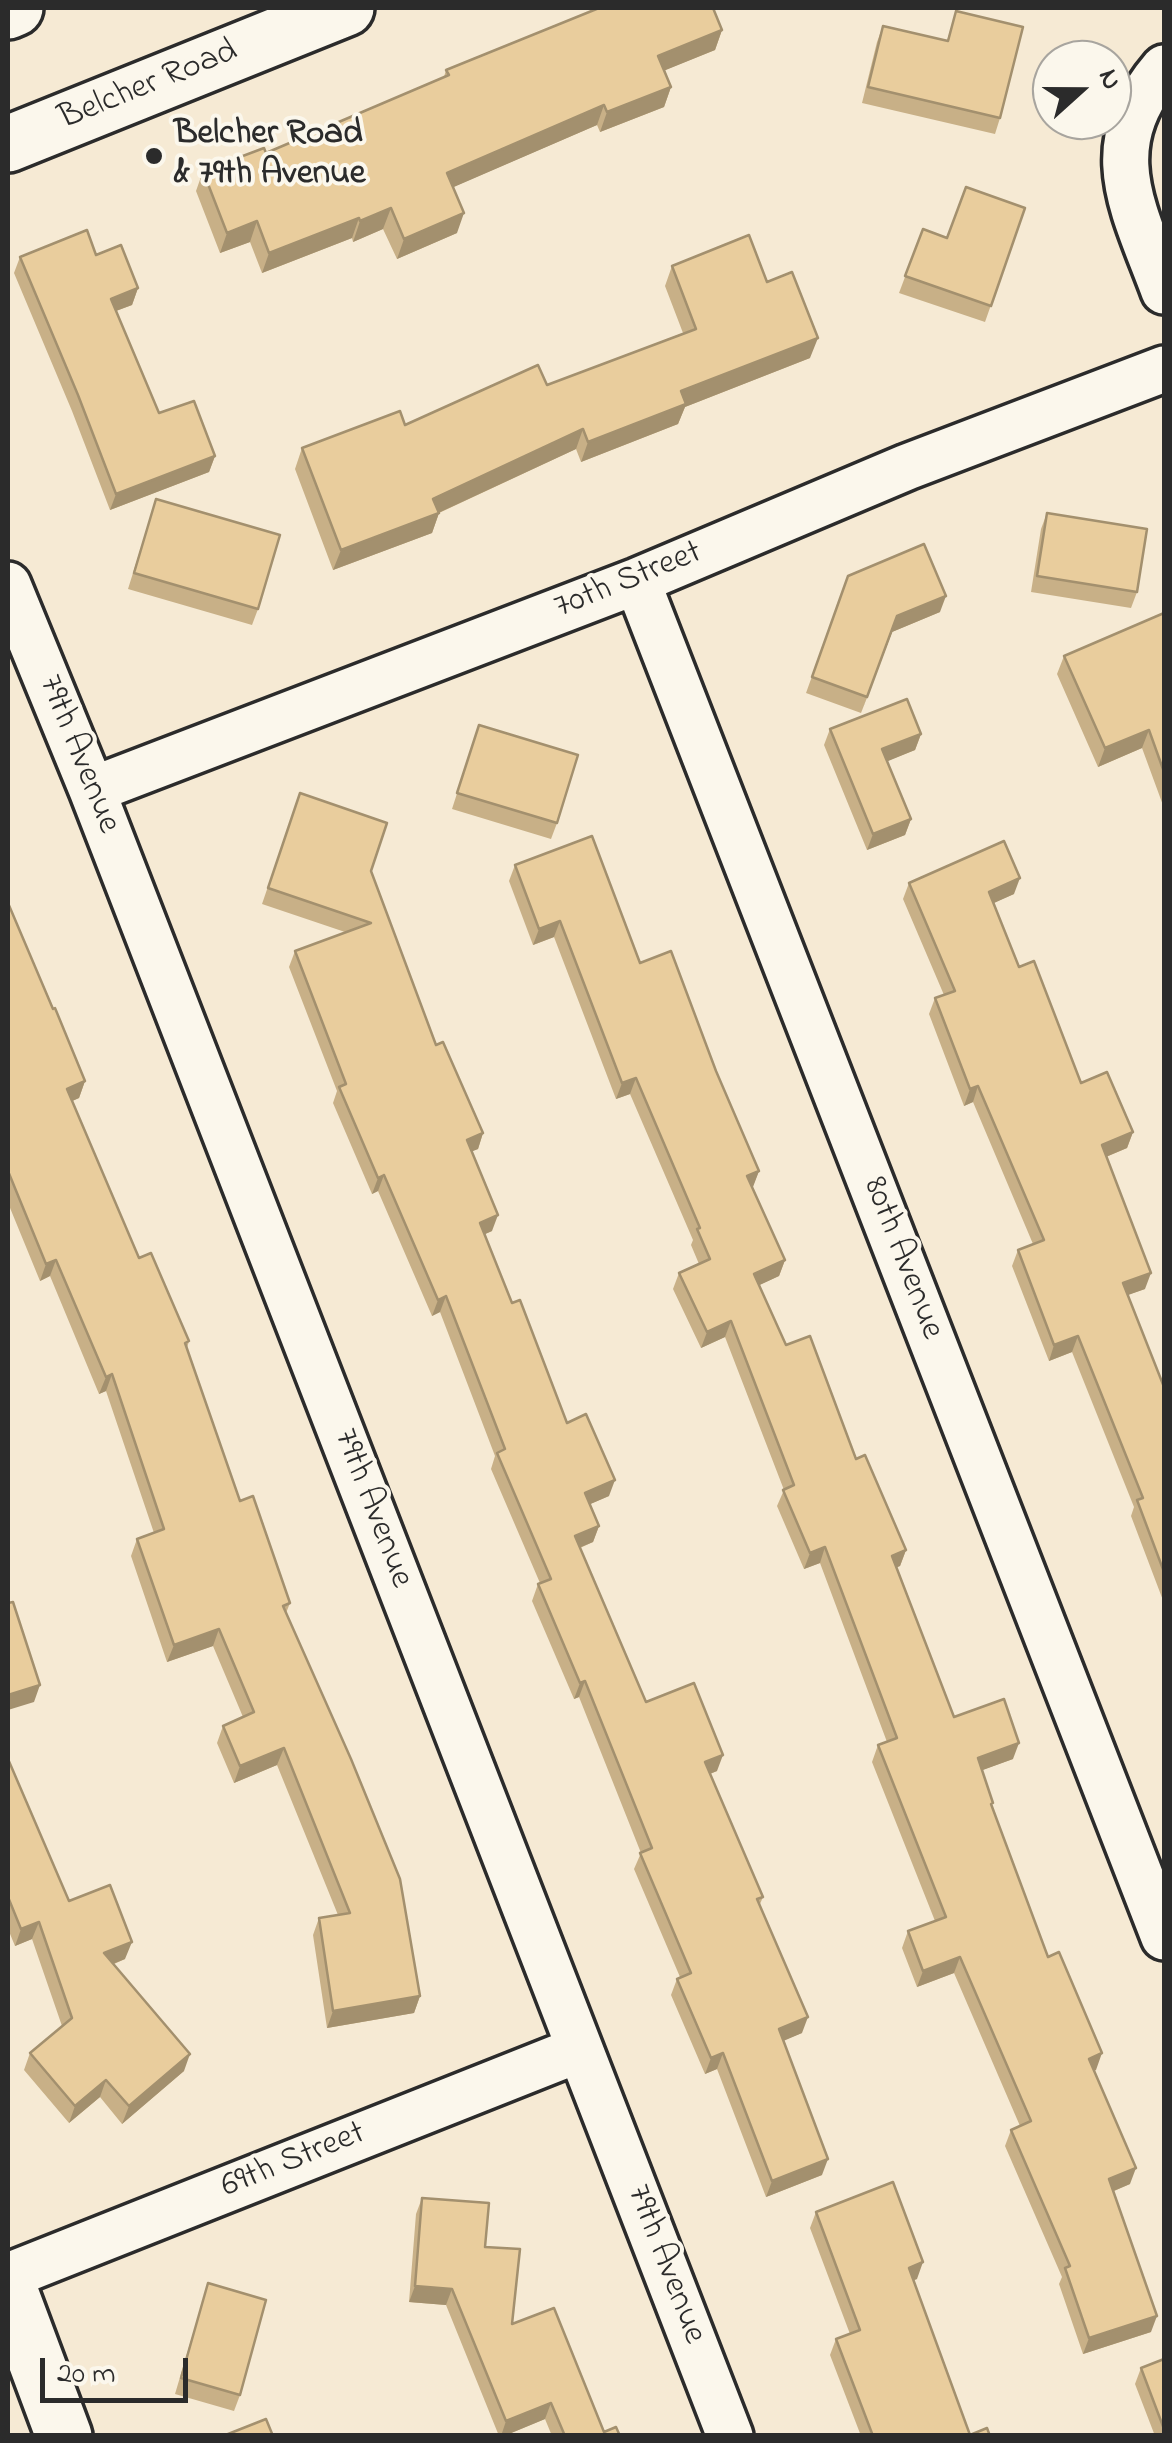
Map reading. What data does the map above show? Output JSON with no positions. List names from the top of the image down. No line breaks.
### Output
{"streets":{"main road":["Belcher Road"],"street":["70th Street","79th Avenue","80th Avenue","69th Street"]},"crossings":[["70th Street","79th Avenue"],["70th Street","80th Avenue"],["79th Avenue","69th Street"]],"places":["Belcher Road & 79th Avenue"],"scale_bar":"20 m","north":"right"}
